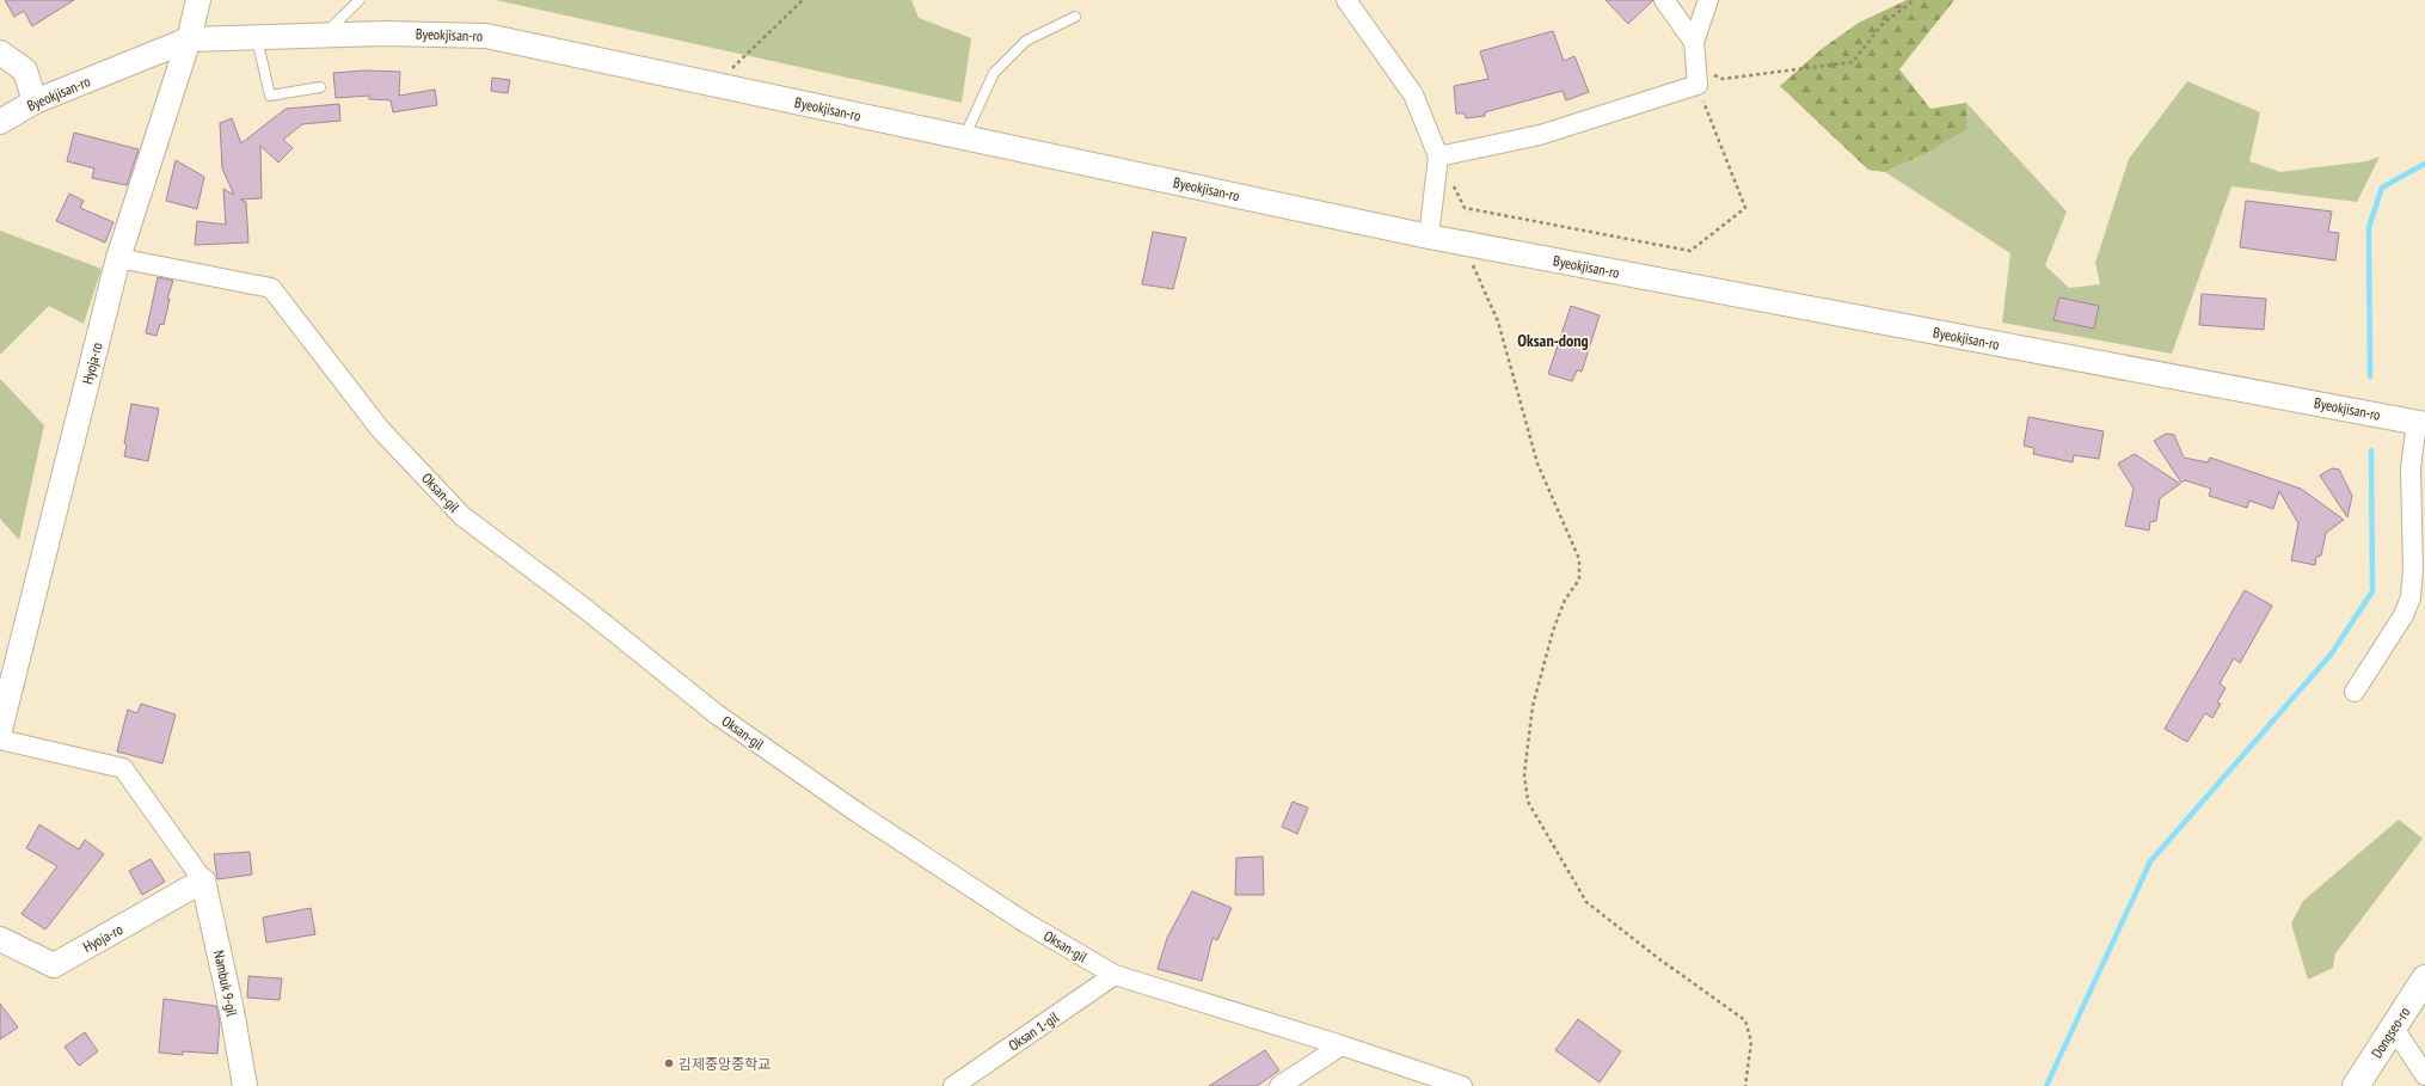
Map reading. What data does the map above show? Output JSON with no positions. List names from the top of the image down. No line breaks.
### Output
{"streets":{"main road":["Dongseo-ro"],"street":["Byeokjisan-ro","Hyoja-ro","Oksan-gil","Nambuk 9-gil","Oksan 1-gil"]},"crossings":[["Byeokjisan-ro","Hyoja-ro"],["Hyoja-ro","Oksan-gil"],["Hyoja-ro","Nambuk 9-gil"],["Oksan-gil","Oksan 1-gil"]],"districts":["Oksan-dong"],"places":["김제중앙중학교"]}
